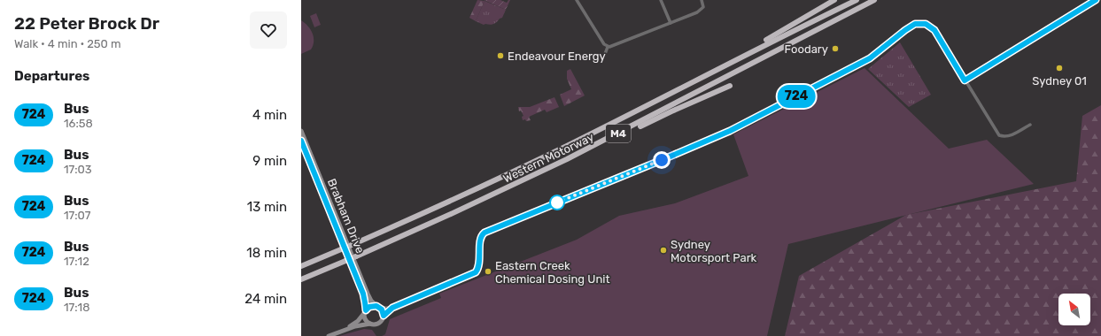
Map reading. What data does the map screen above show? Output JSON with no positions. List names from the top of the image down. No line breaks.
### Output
{"streets":{"highway":["M4","Western Motorway"],"main road":["Brabham Drive"]},"places":["Foodary","Endeavour Energy","Sydney 01","Sydney Motorsport Park","Eastern Creek Chemical Dosing Unit"],"lines":["bus line 724"],"north":"top left","page":{"heading":[["22 Peter Brock Dr","Walk · 4 min · 250 m"],"Departures"],"on_map":"724","list":[{"mark":"724","name":"Bus","note":"16:58","value":"4 min"},{"mark":"724","name":"Bus","note":"17:03","value":"9 min"},{"mark":"724","name":"Bus","note":"17:07","value":"13 min"},{"mark":"724","name":"Bus","note":"17:12","value":"18 min"},{"mark":"724","name":"Bus","note":"17:18","value":"24 min"}]}}
